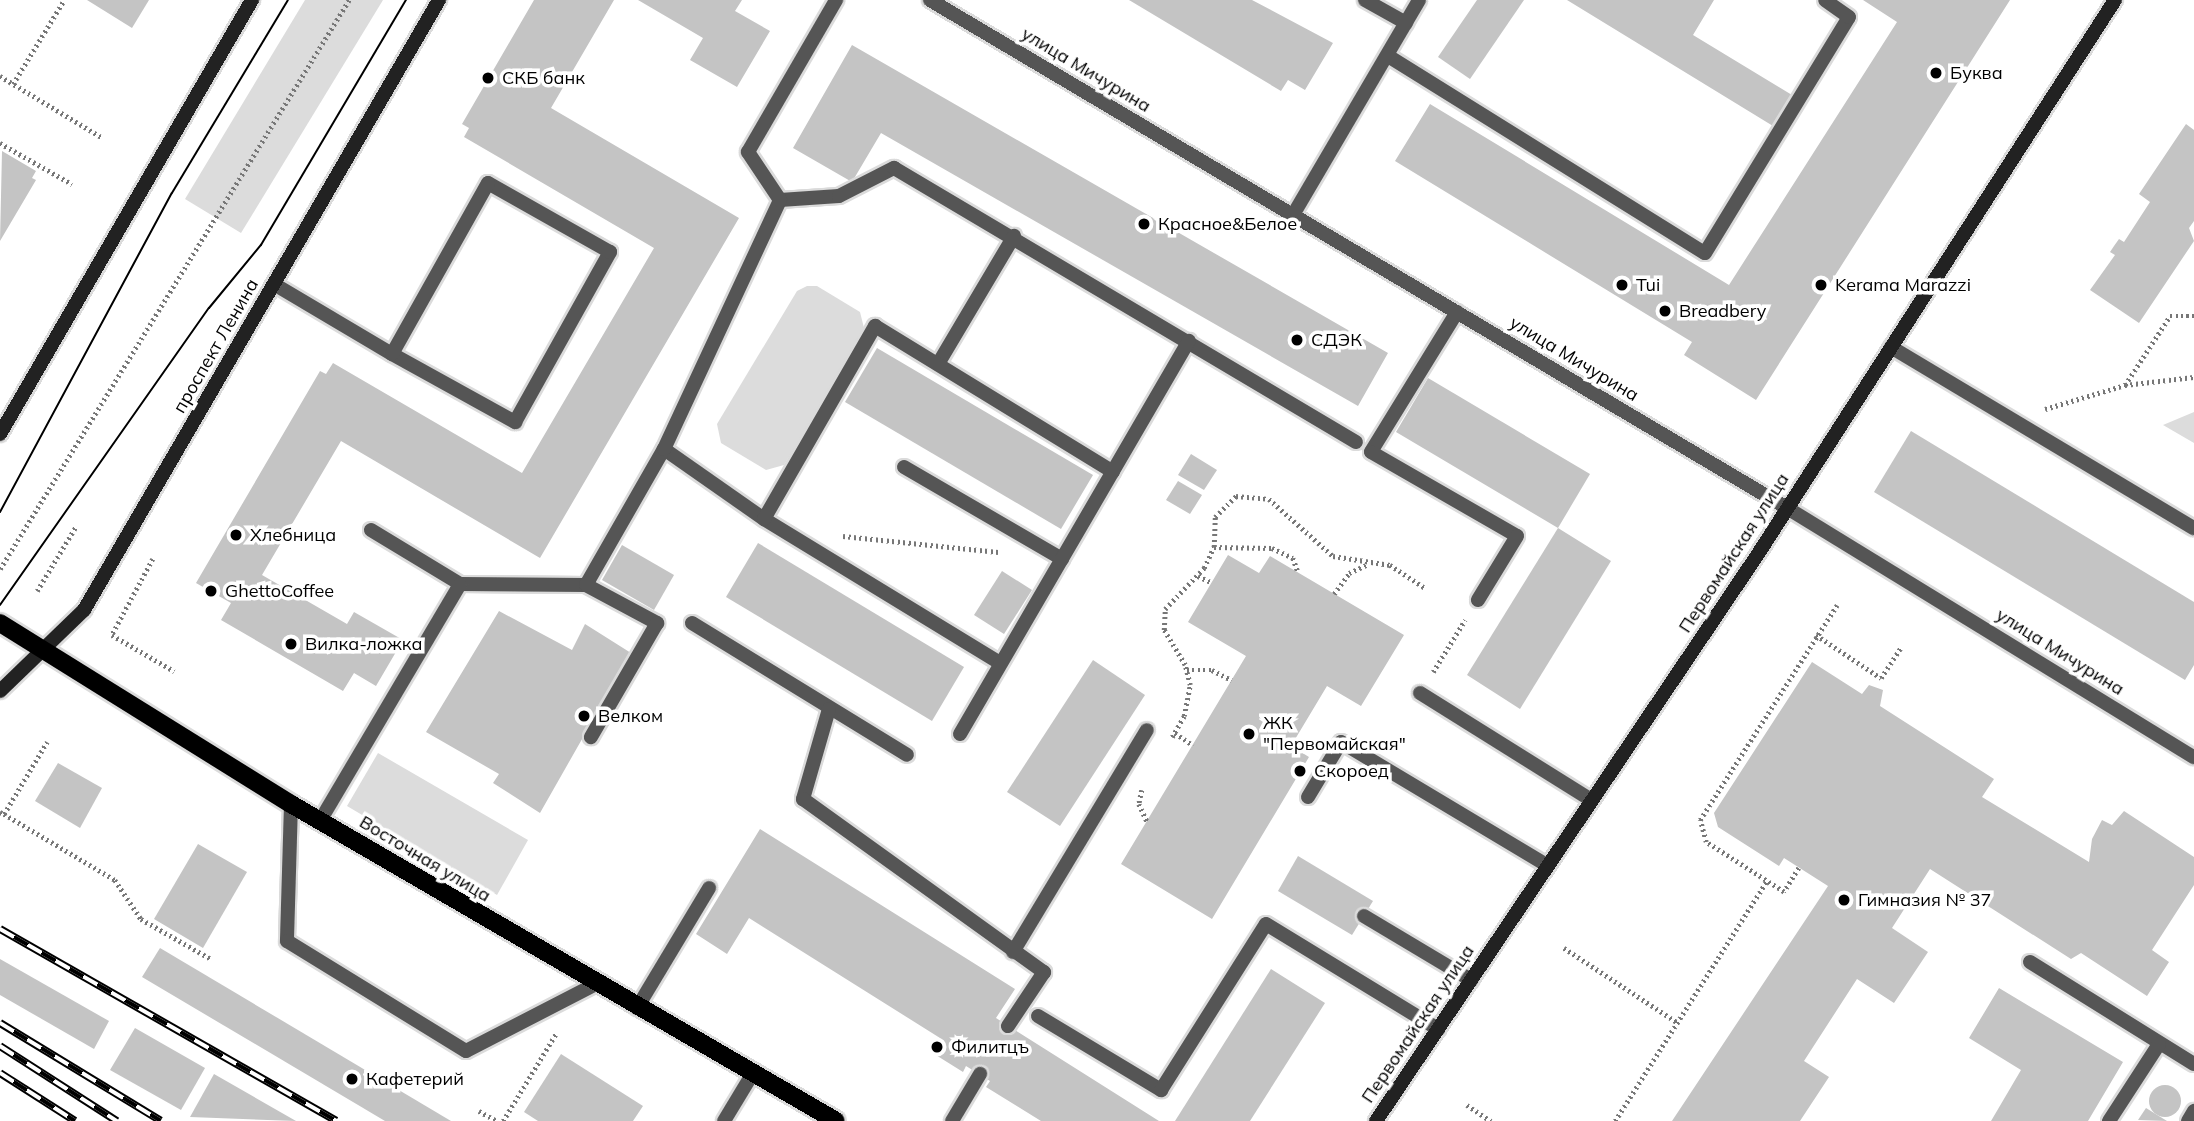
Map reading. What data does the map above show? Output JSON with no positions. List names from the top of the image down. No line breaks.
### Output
{"streets":{"main road":["Восточная улица"],"street":["улица Мичурина","проспект Ленина","Первомайская улица"]},"crossings":[["улица Мичурина","Первомайская улица"],["проспект Ленина","Восточная улица"]],"places":["Буква","СКБ банк","Красное&Белое","Tui","Kerama Marazzi","Breadbery","СДЭК","Хлебница","GhettoCoffee","Вилка-ложка","Велком","ЖК \"Первомайская\"","Скороед","Гимназия № 37","Филитцъ","Кафетерий"]}
